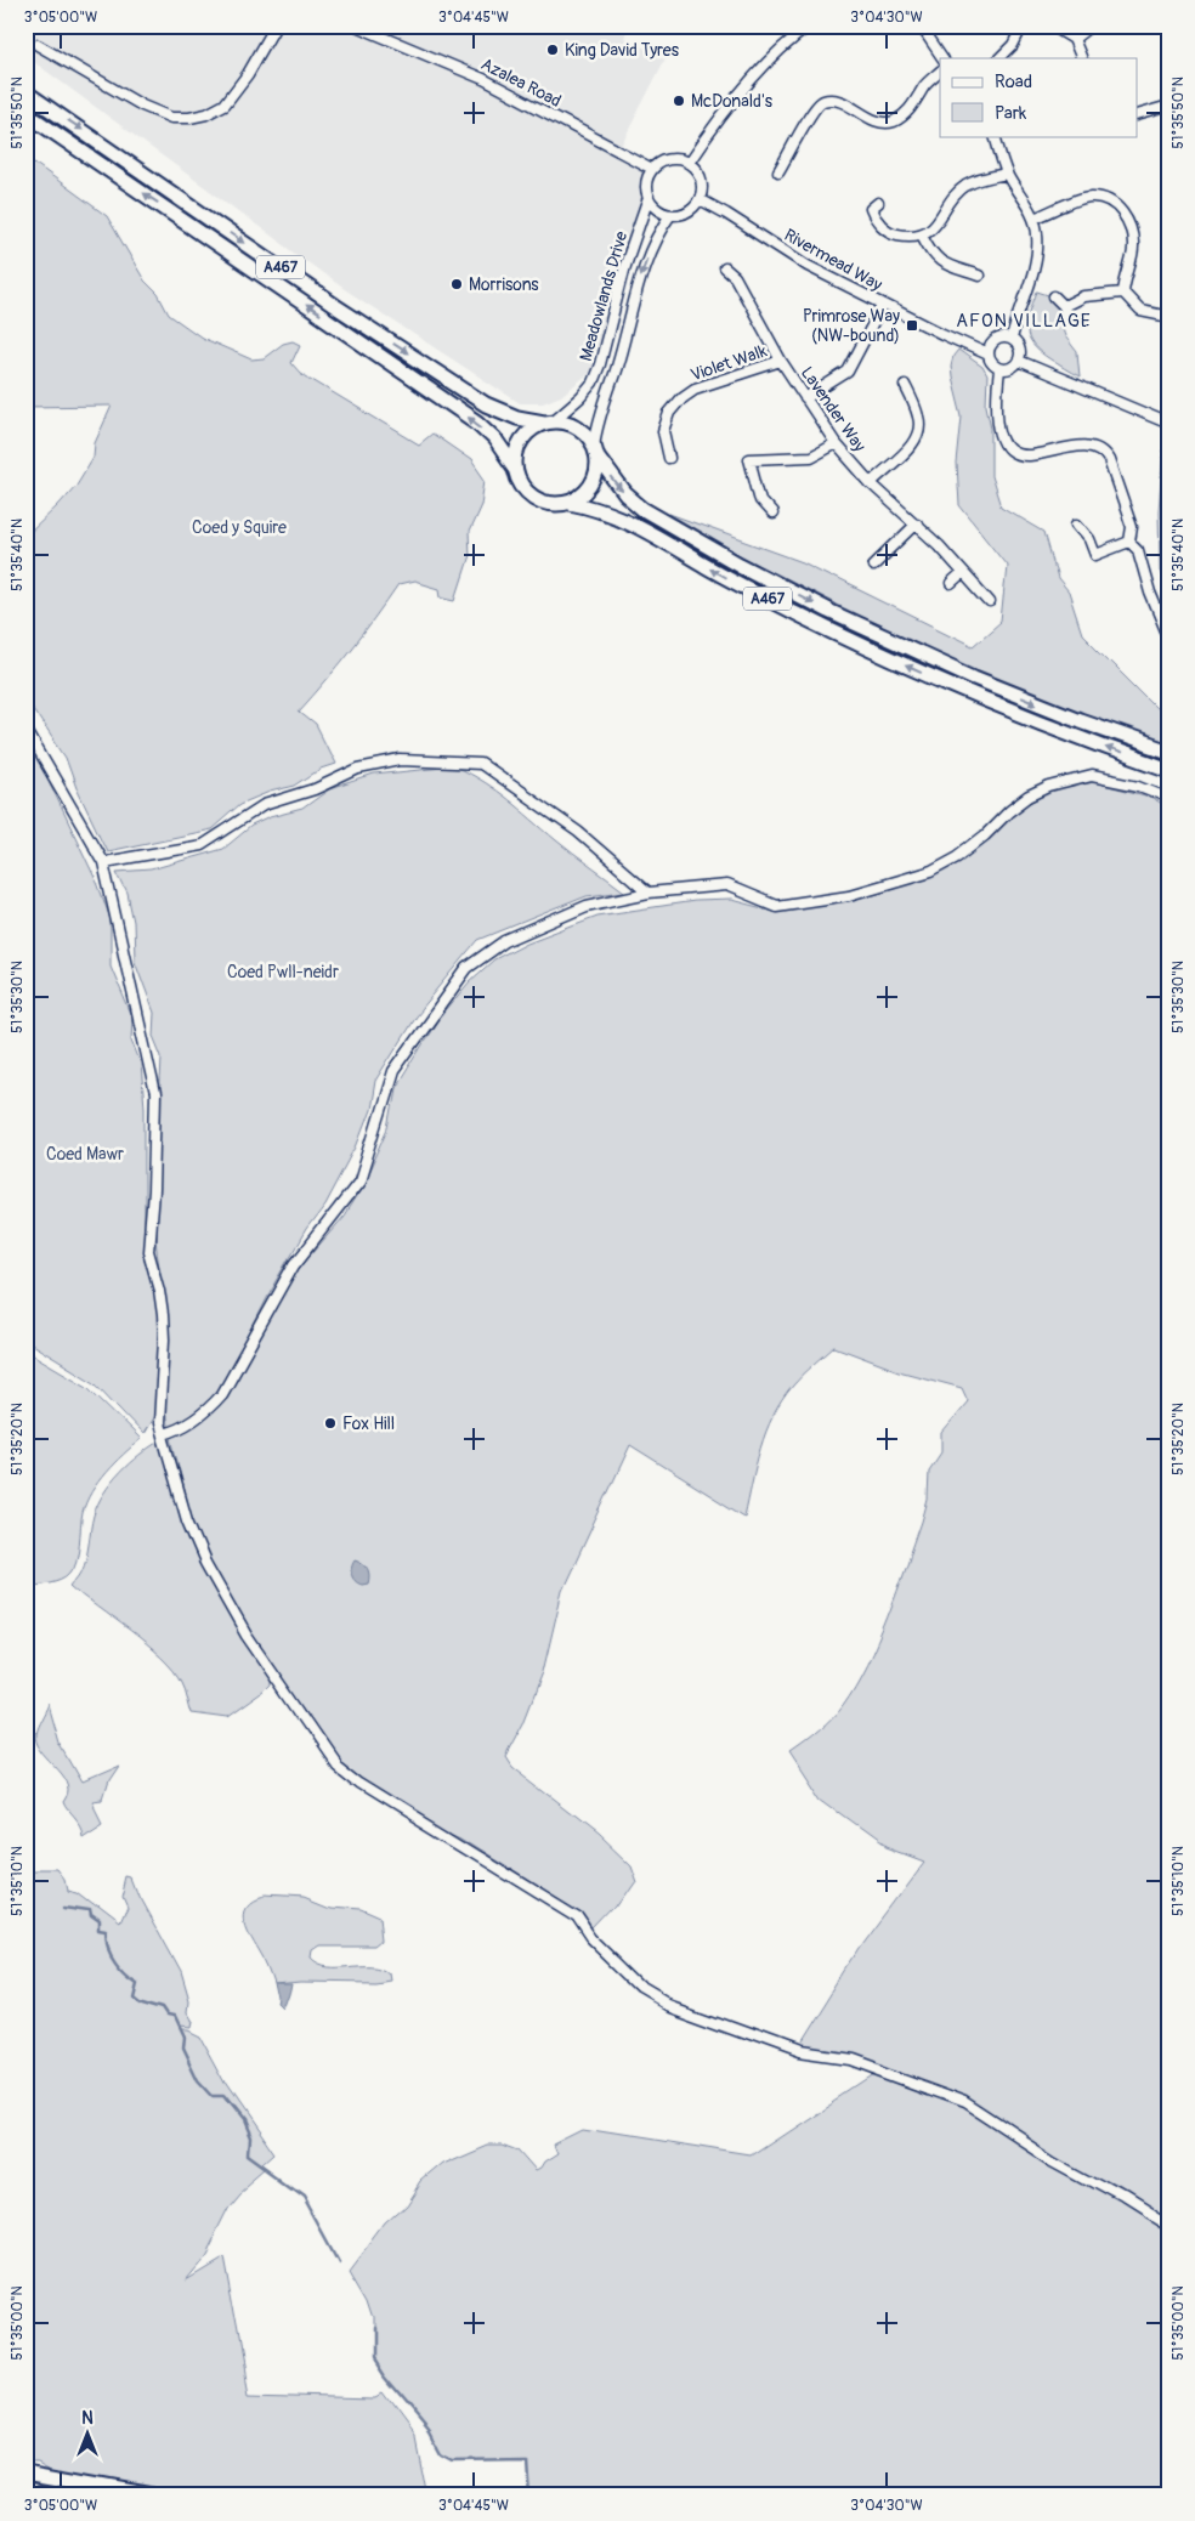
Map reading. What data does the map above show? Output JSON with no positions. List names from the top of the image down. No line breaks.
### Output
{"streets":{"main road":["A467"],"street":["Azalea Road","Rivermead Way","Meadowlands Drive","Violet Walk","Lavender Way"]},"crossings":[["Azalea Road","Rivermead Way"],["Azalea Road","Meadowlands Drive"],["Rivermead Way","Meadowlands Drive"],["A467","Meadowlands Drive"],["Violet Walk","Lavender Way"]],"districts":["AFON VILLAGE"],"parks":["Coed y Squire","Coed Pwll-neidr","Coed Mawr"],"places":{"other":["King David Tyres","McDonald's","Morrisons","Fox Hill"],"transit":["Primrose Way (NW-bound)"]},"legend":["Road","Park"],"north":"top","coordinates":["3°05'00\"W","3°04'45\"W","3°04'30\"W","51°35'50\"N","51°35'40\"N","51°35'30\"N","51°35'20\"N","51°35'10\"N","51°35'00\"N"]}
